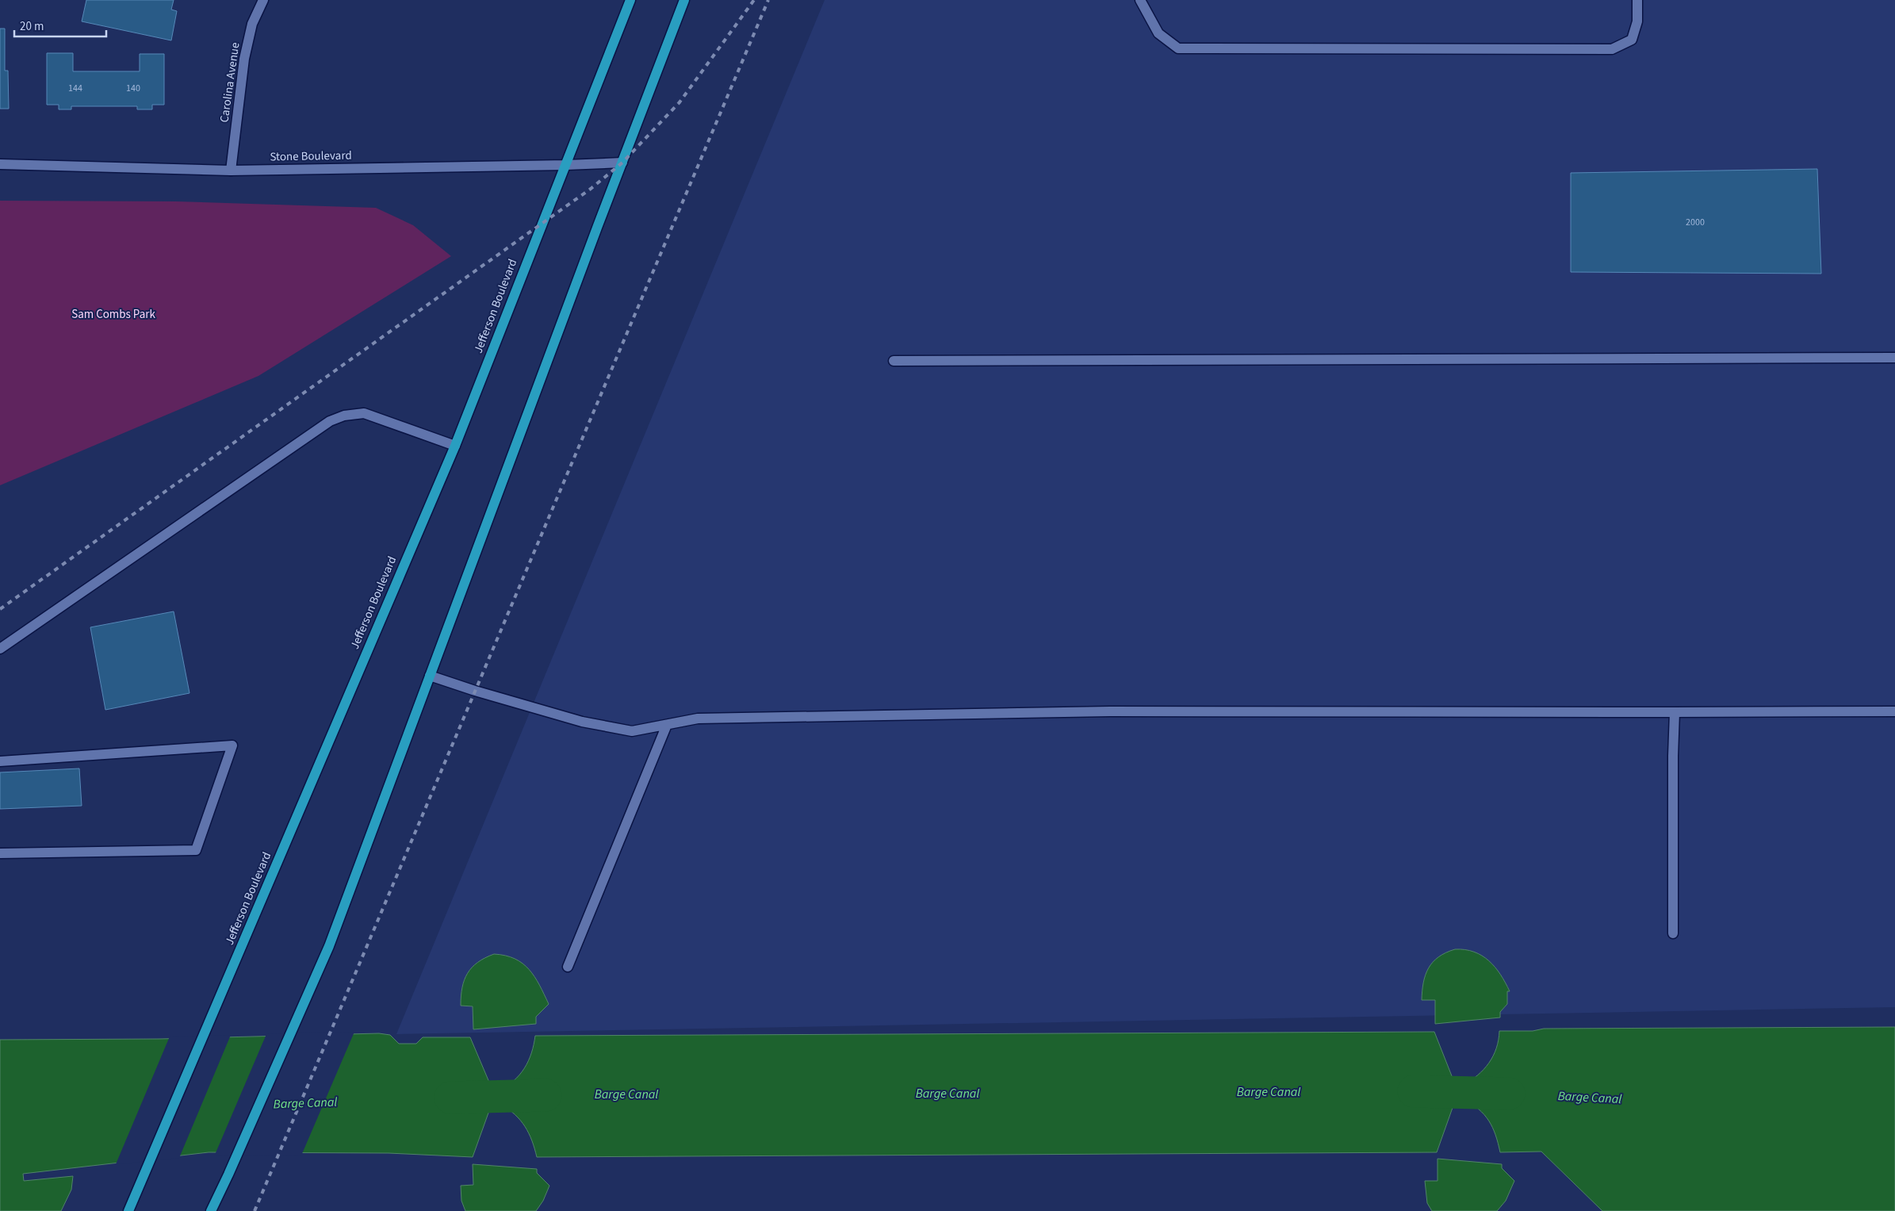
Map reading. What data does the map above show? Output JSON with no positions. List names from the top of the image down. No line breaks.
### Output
{"streets":{"main road":["Jefferson Boulevard"],"street":["Carolina Avenue","Stone Boulevard"]},"crossings":[["Carolina Avenue","Stone Boulevard"],["Stone Boulevard","Jefferson Boulevard"]],"water":["Barge Canal"],"parks":["Sam Combs Park"],"house_numbers":["144","140","2000"],"scale_bar":"20 m"}
